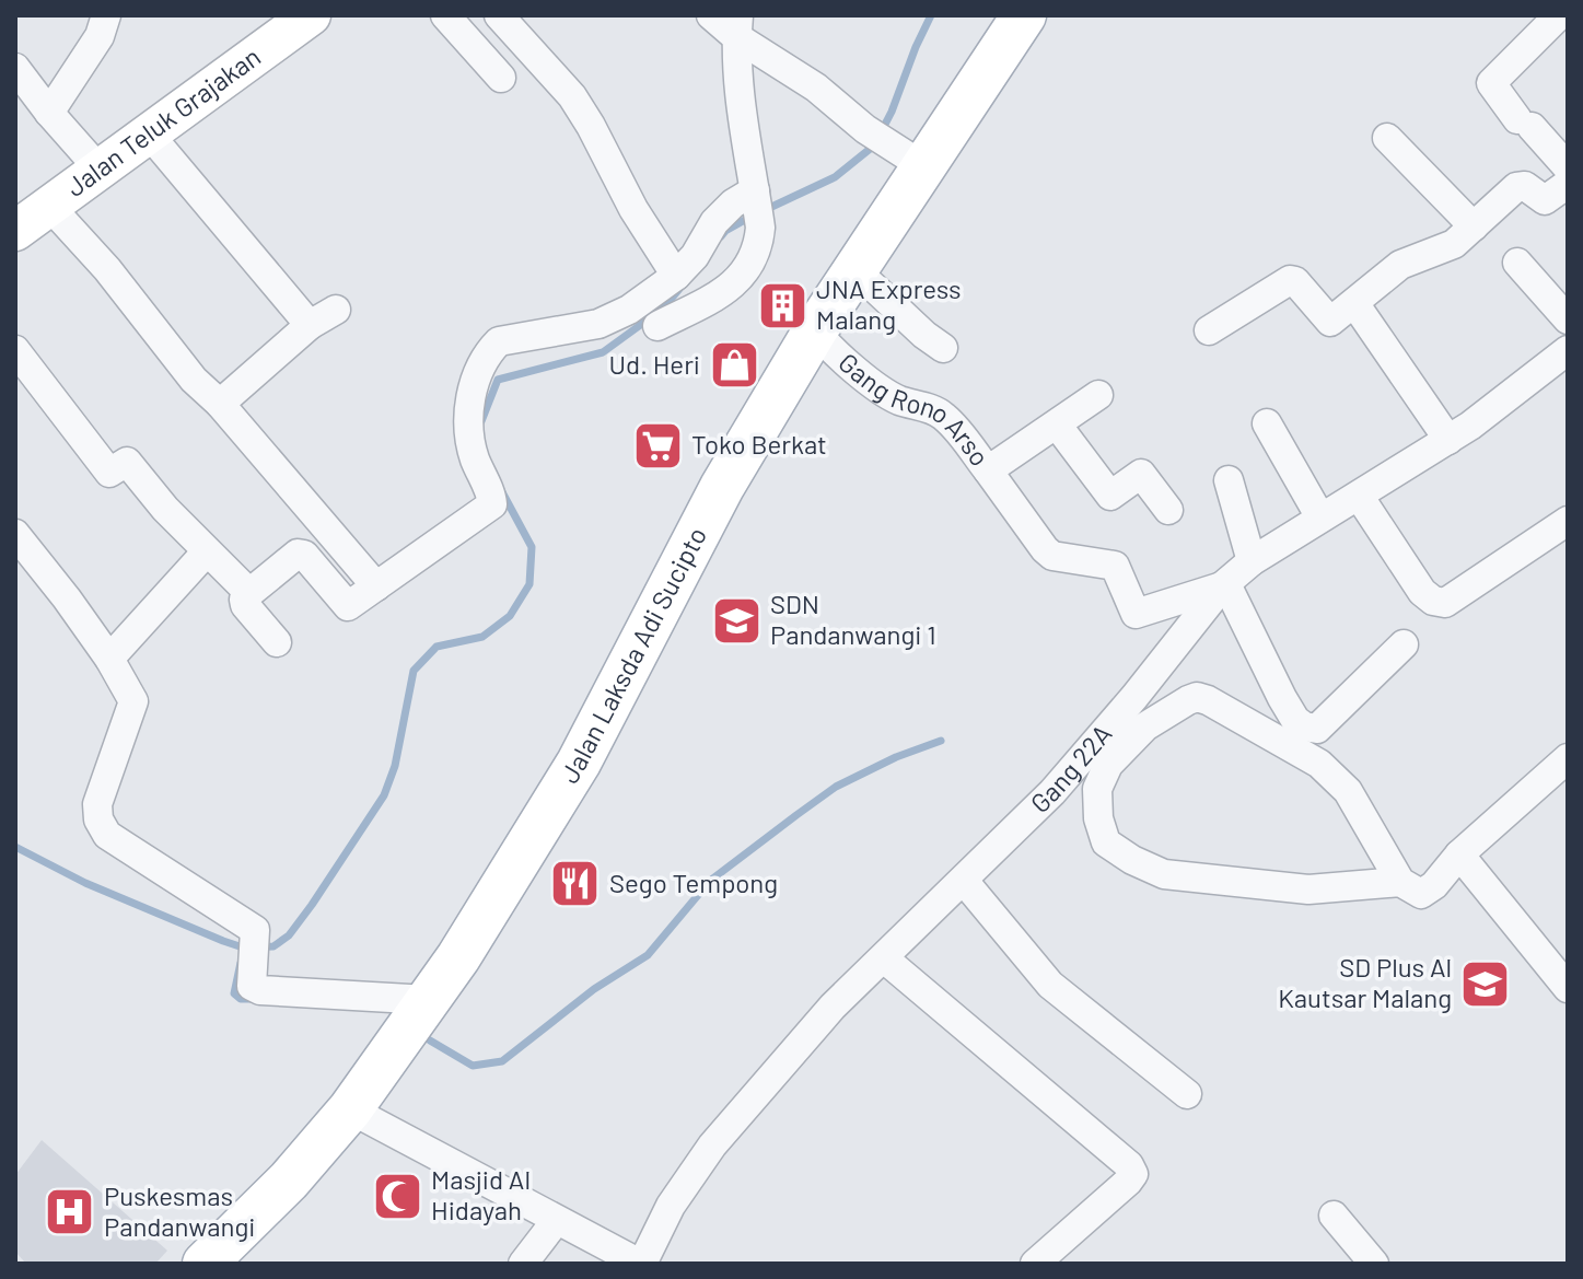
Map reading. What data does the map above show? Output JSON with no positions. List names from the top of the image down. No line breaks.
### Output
{"streets":{"main road":["Jalan Laksda Adi Sucipto"],"street":["Jalan Teluk Grajakan","Gang Rono Arso","Gang 22A"]},"crossings":[["Gang Rono Arso","Jalan Laksda Adi Sucipto"]],"places":{"building":["JNA Express Malang"],"shop":["Ud. Heri"],"supermarket":["Toko Berkat"],"school or university":["SDN Pandanwangi 1","SD Plus Al Kautsar Malang"],"restaurant":["Sego Tempong"],"mosque":["Masjid Al Hidayah"],"hospital":["Puskesmas Pandanwangi"]}}
